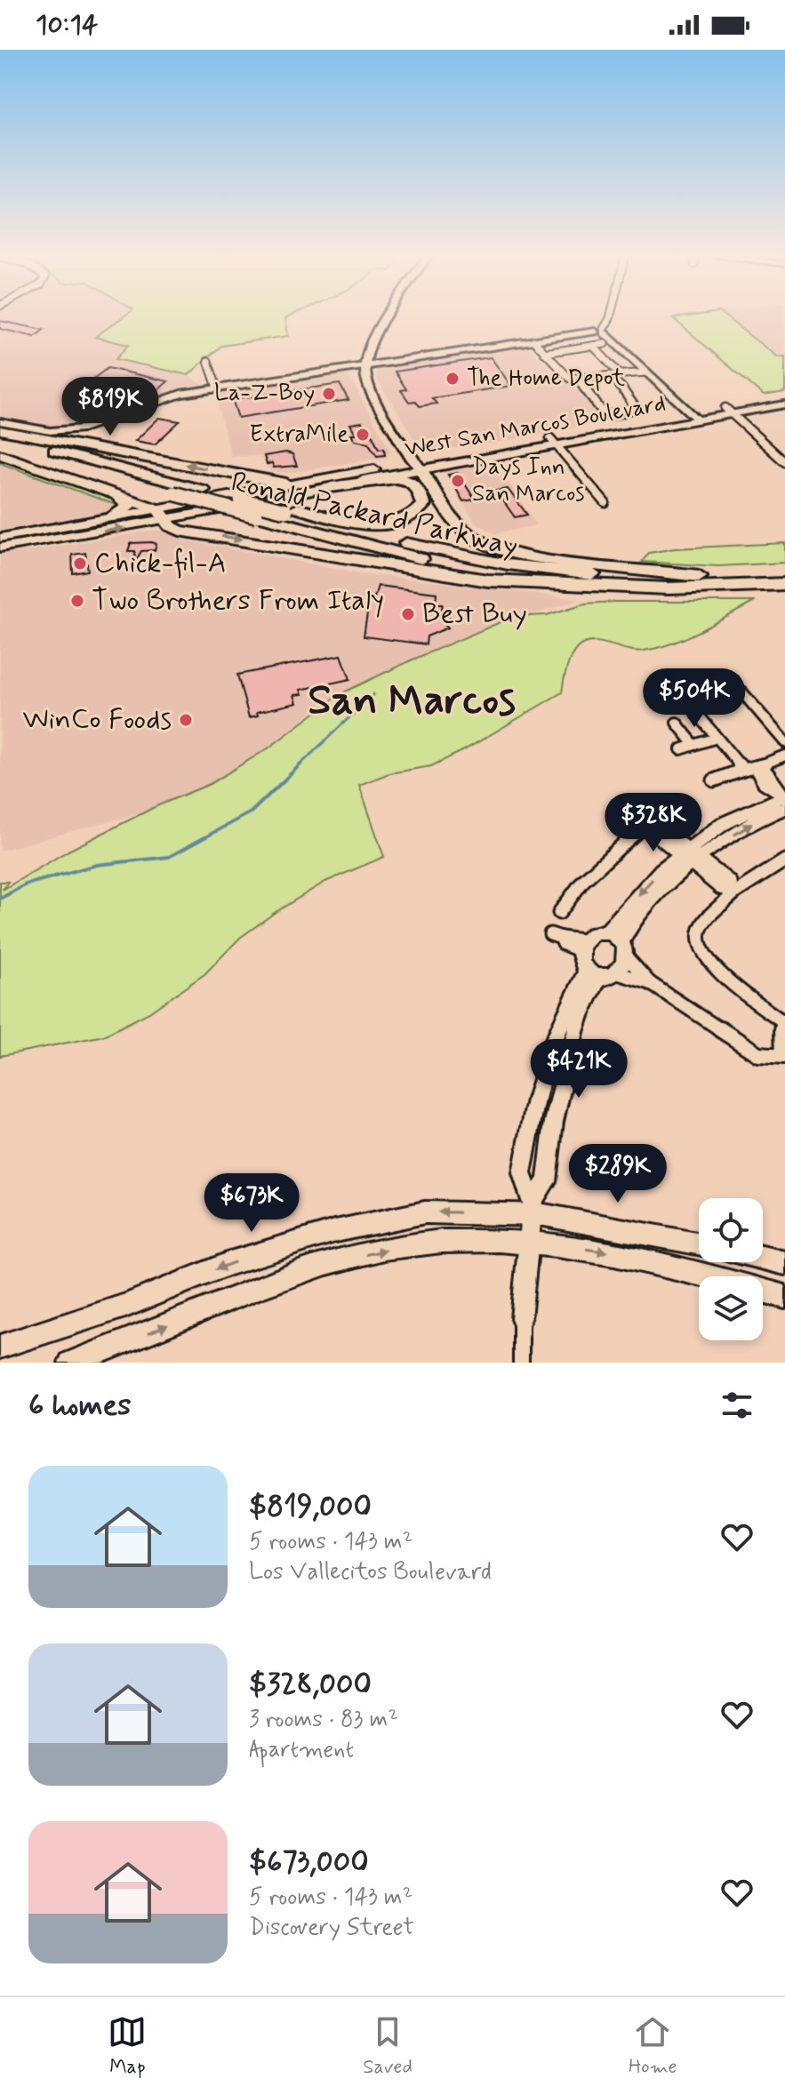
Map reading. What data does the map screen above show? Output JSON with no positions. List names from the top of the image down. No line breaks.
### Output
{"streets":{"highway":["Ronald Packard Parkway"],"main road":["West San Marcos Boulevard"]},"districts":["San Marcos"],"places":["The Home Depot","La-Z-Boy","ExtraMile","Days Inn San Marcos","Chick-fil-A","Two Brothers From Italy","Best Buy","WinCo Foods"],"page":{"status":"10:14","price":["$819K","$504K","$328K","$421K","$289K","$673K"],"heading":"6 homes","list":[{"name":"$819,000","note":"5 rooms · 143 m² · Los Vallecitos Boulevard"},{"name":"$328,000","note":"3 rooms · 83 m² · Apartment"},{"name":"$673,000","note":"5 rooms · 143 m² · Discovery Street"}],"tabs":["Map","Saved","Home"]}}
